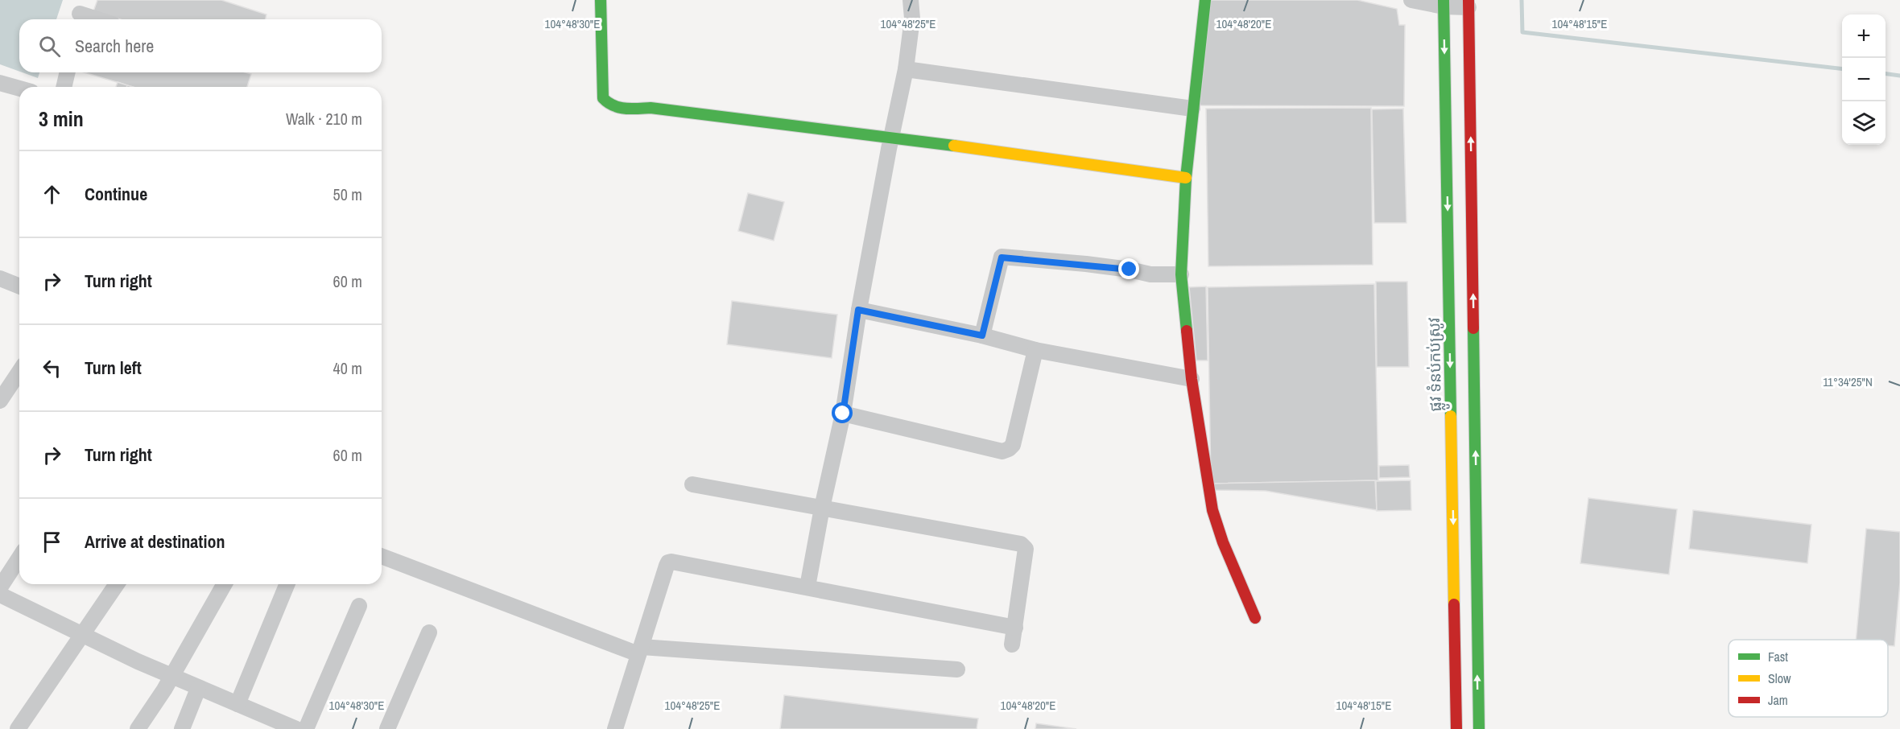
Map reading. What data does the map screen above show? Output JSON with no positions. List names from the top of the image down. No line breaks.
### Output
{"streets":{"main road":["ផ្លូវ ទំនប់កប់ស្រូវ"]},"legend":["Fast","Slow","Jam"],"page":{"map_buttons":["+","−"],"search":"Search here","heading":["3 min","Walk · 210 m"],"list":[["Continue","50 m"],["Turn right","60 m"],["Turn left","40 m"],["Turn right","60 m"],"Arrive at destination"]},"coordinates":["104°48'30\"E","104°48'25\"E","104°48'20\"E","104°48'15\"E","11°34'25\"N"]}
